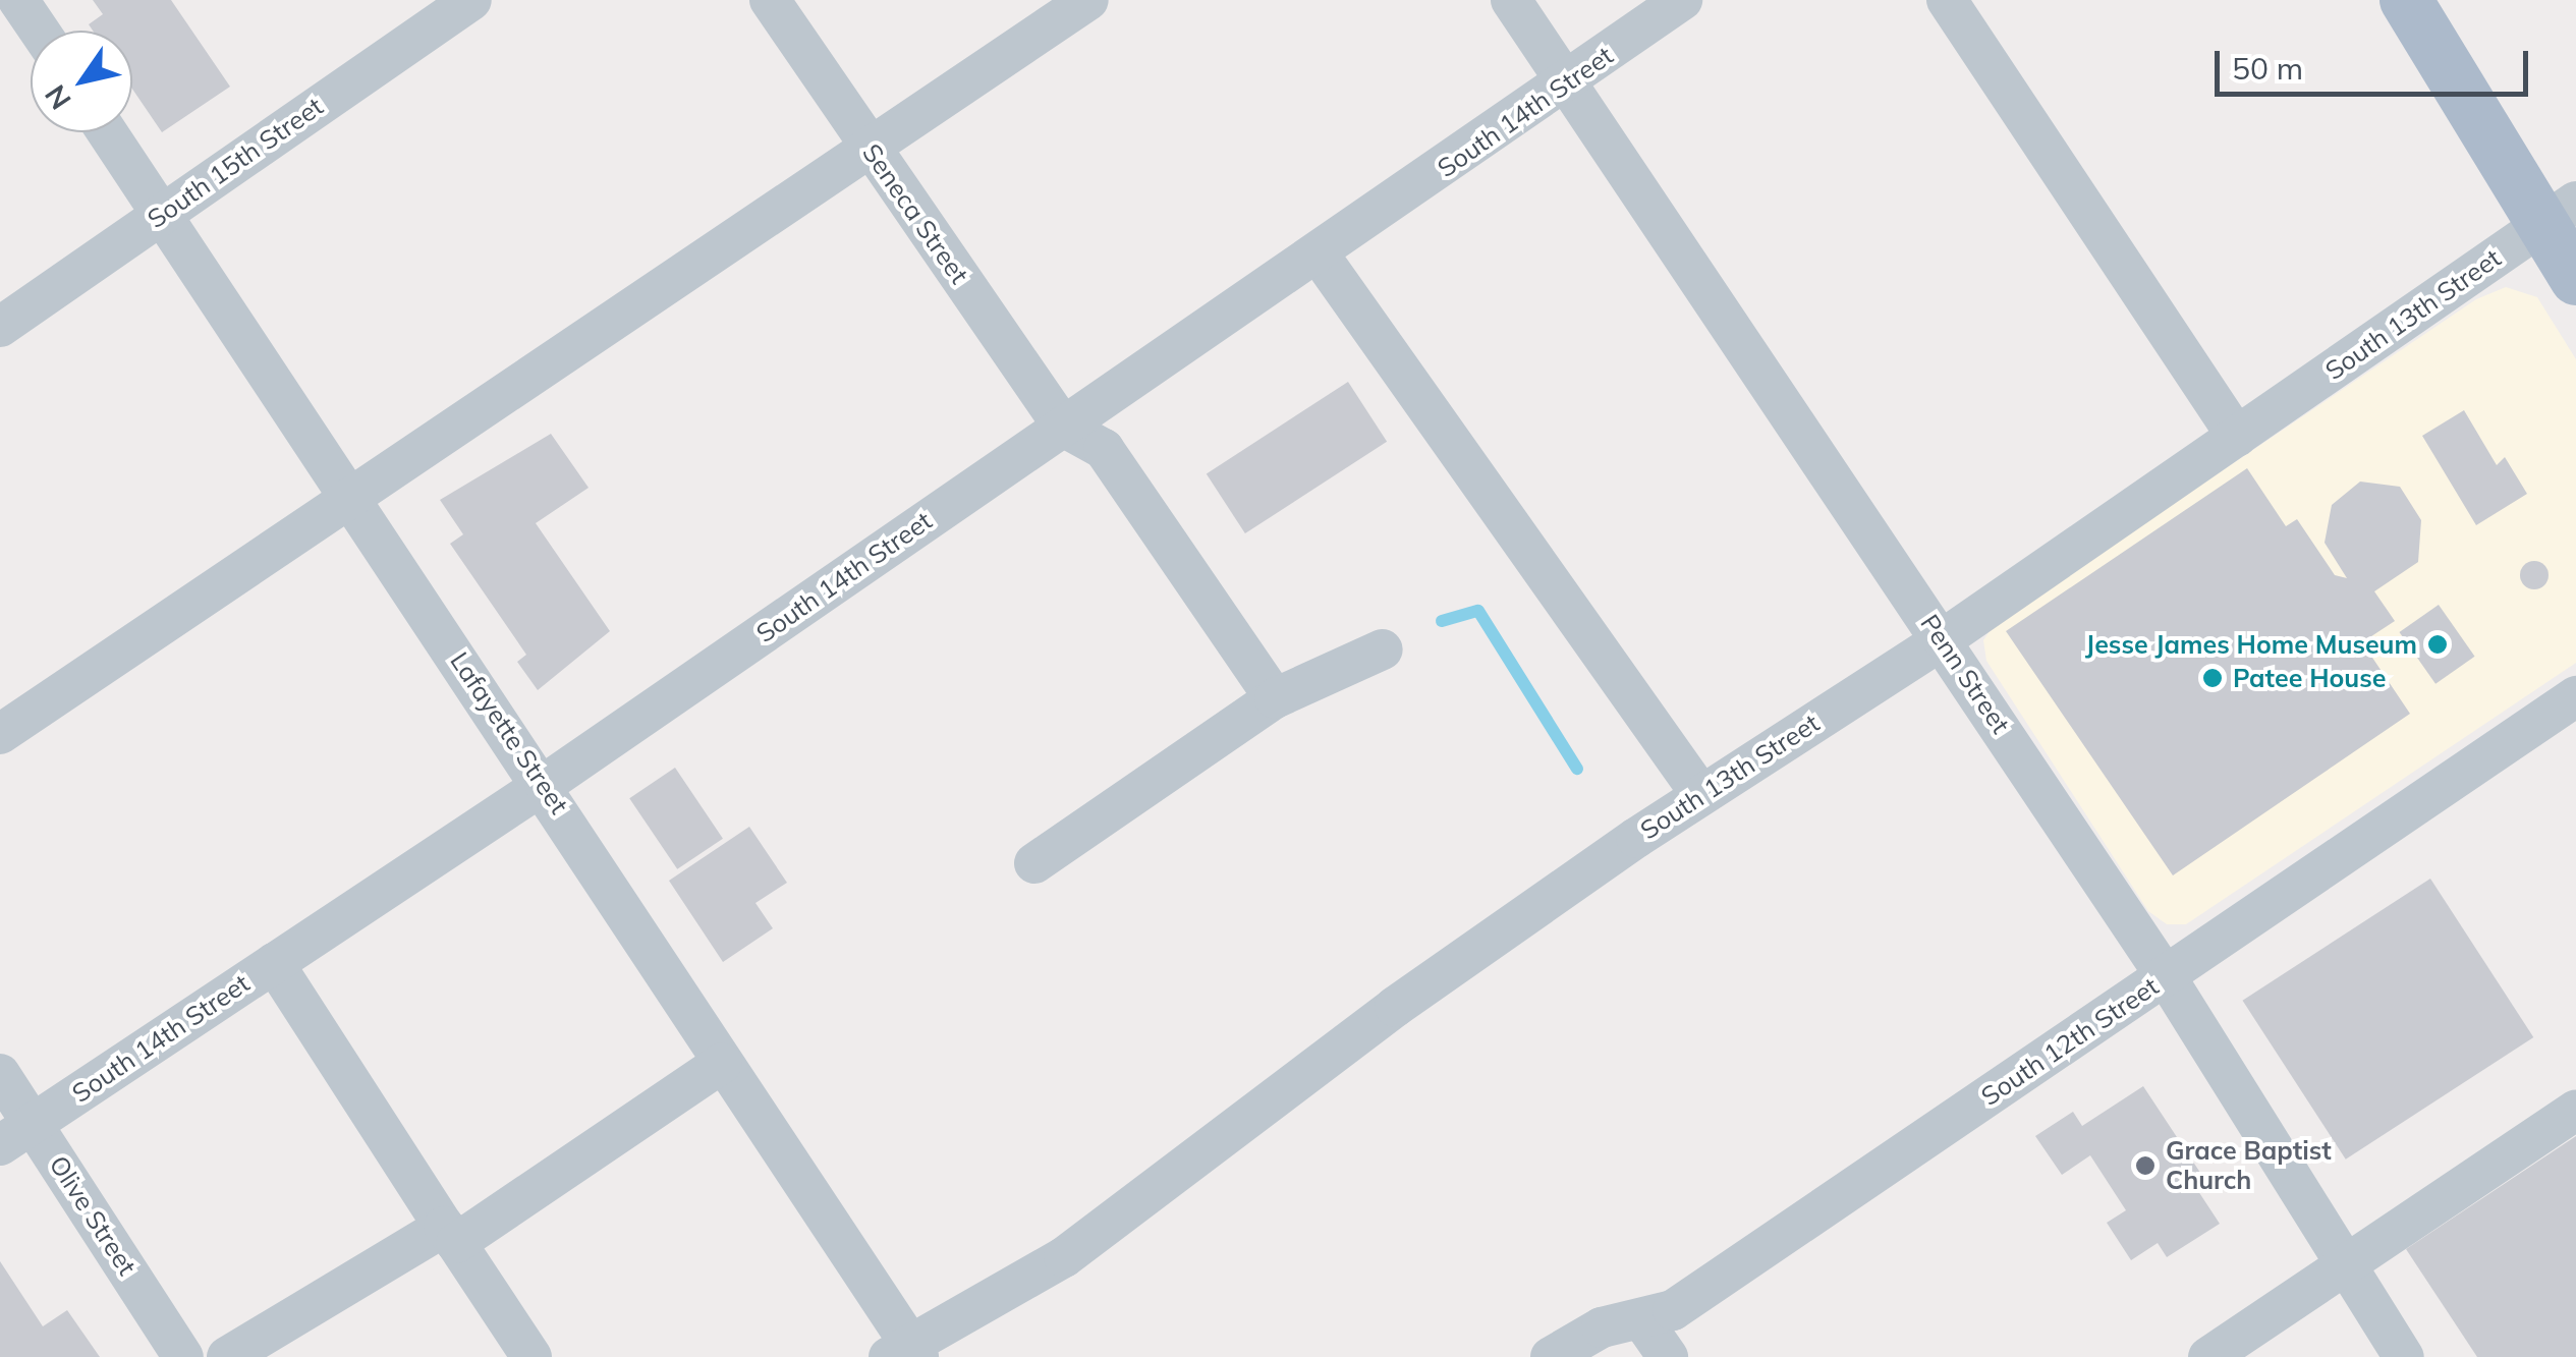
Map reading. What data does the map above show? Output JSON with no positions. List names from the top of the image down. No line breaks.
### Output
{"streets":{"street":["South 14th Street","South 15th Street","Seneca Street","South 13th Street","Penn Street","Lafayette Street","South 12th Street","Olive Street"]},"crossings":[["South 14th Street","Seneca Street"],["South 14th Street","Penn Street"],["South 14th Street","Lafayette Street"],["South 14th Street","Olive Street"],["South 15th Street","Lafayette Street"],["South 13th Street","Penn Street"],["South 13th Street","Lafayette Street"],["Penn Street","South 12th Street"]],"places":["Jesse James Home Museum","Patee House","Grace Baptist Church"],"scale_bar":"50 m","north":"bottom left"}
